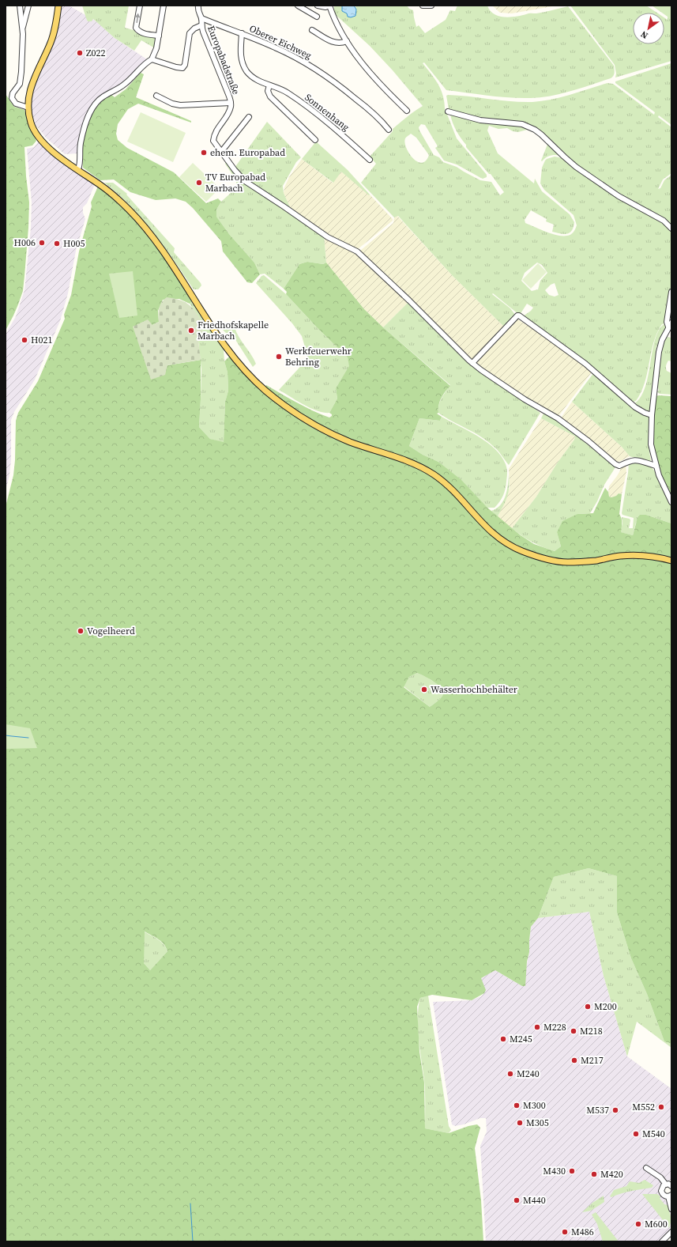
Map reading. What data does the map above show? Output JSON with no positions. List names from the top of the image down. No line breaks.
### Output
{"streets":{"street":["Oberer Eichweg","Europabadstraße","Sonnenhang"]},"crossings":[["Oberer Eichweg","Europabadstraße"],["Oberer Eichweg","Sonnenhang"]],"places":["Z022","ehem. Europabad","TV Europabad Marbach","H006","H005","Friedhofskapelle Marbach","H021","Werkfeuerwehr Behring","Vogelheerd","Wasserhochbehälter","M200","M228","M218","M245","M217","M240","M300","M552","M537","M305","M540","M430","M420","M440","M600","M486"],"north":"bottom left"}
